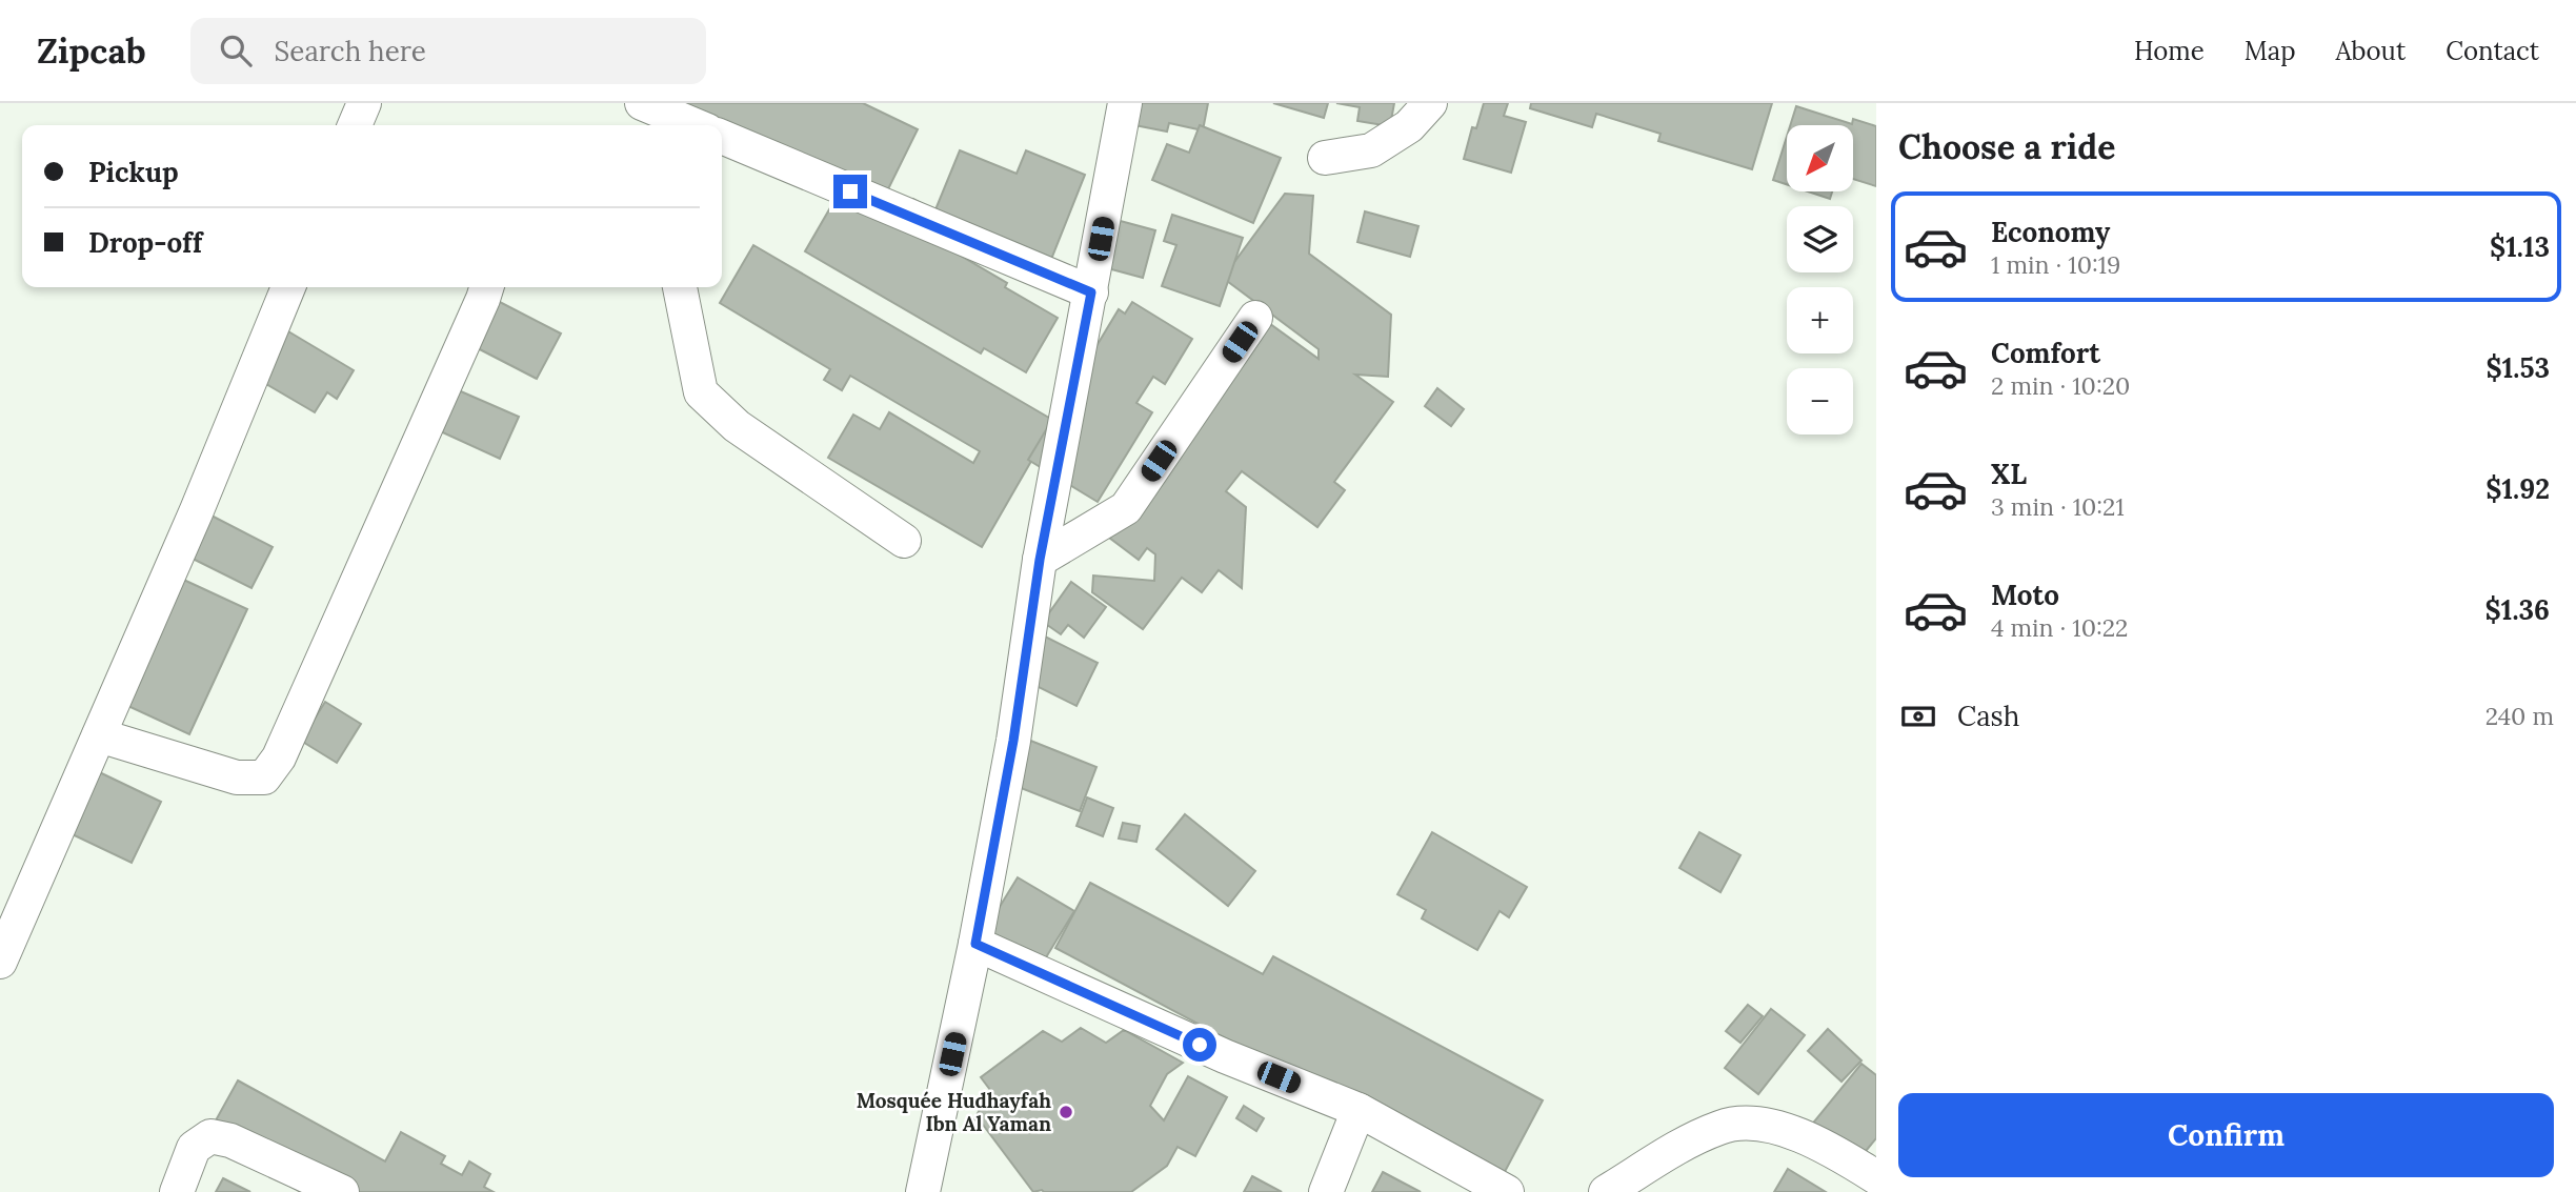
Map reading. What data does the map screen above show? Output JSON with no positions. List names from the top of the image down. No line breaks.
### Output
{"places":["Mosquée Hudhayfah Ibn Al Yaman"],"north":"bottom left","page":{"header":"Zipcab","search":"Search here","nav":["Home","Map","About","Contact"],"heading":"Choose a ride","map_buttons":["+","−"],"banner":["Pickup","Drop-off"],"list":[{"name":"Economy","note":"1 min · 10:19","value":"$1.13"},{"name":"Comfort","note":"2 min · 10:20","value":"$1.53"},{"name":"XL","note":"3 min · 10:21","value":"$1.92"},{"name":"Moto","note":"4 min · 10:22","value":"$1.36"}],"pay":["Cash","240 m"],"buttons":"Confirm"}}
